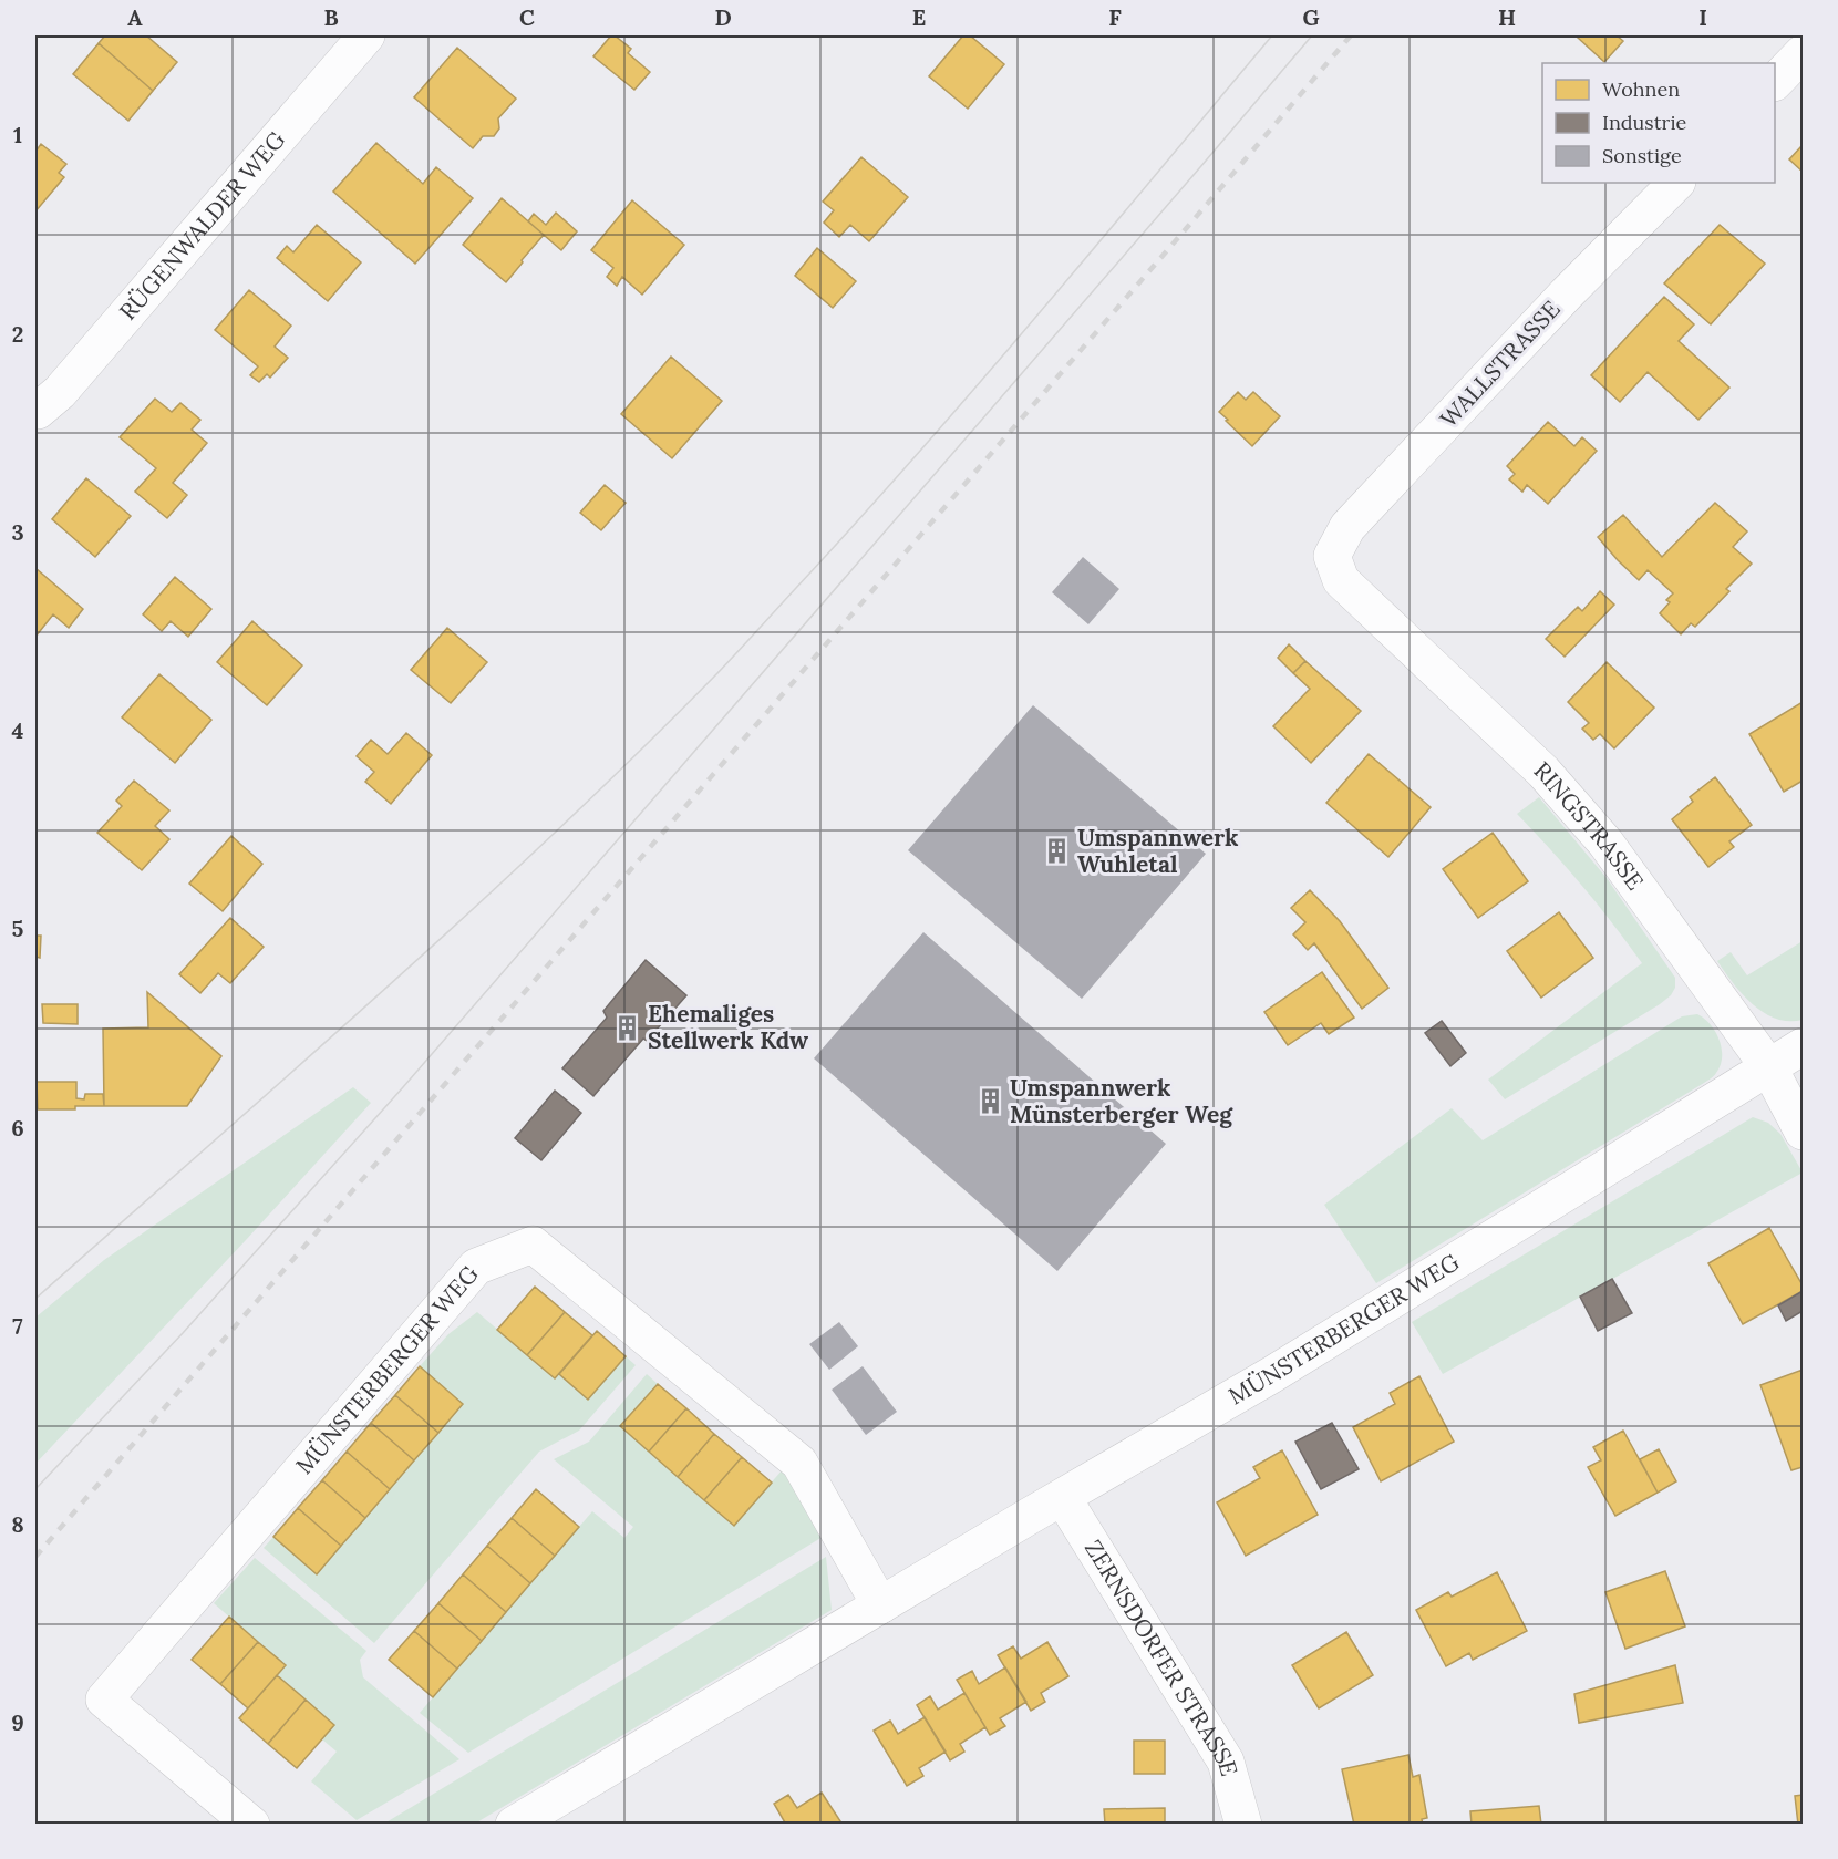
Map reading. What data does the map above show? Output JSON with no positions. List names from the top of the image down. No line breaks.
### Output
{"streets":{"street":["RÜGENWALDER WEG","WALLSTRASSE","RINGSTRASSE","MÜNSTERBERGER WEG","ZERNSDORFER STRASSE"]},"crossings":[["WALLSTRASSE","RINGSTRASSE"],["RINGSTRASSE","MÜNSTERBERGER WEG"],["MÜNSTERBERGER WEG","ZERNSDORFER STRASSE"]],"places":{"building":["Umspannwerk Wuhletal","Ehemaliges Stellwerk Kdw","Umspannwerk Münsterberger Weg"]},"legend":["Wohnen","Industrie","Sonstige"],"grid":{"columns":["A","B","C","D","E","F","G","H","I"],"rows":["1","2","3","4","5","6","7","8","9"]}}
